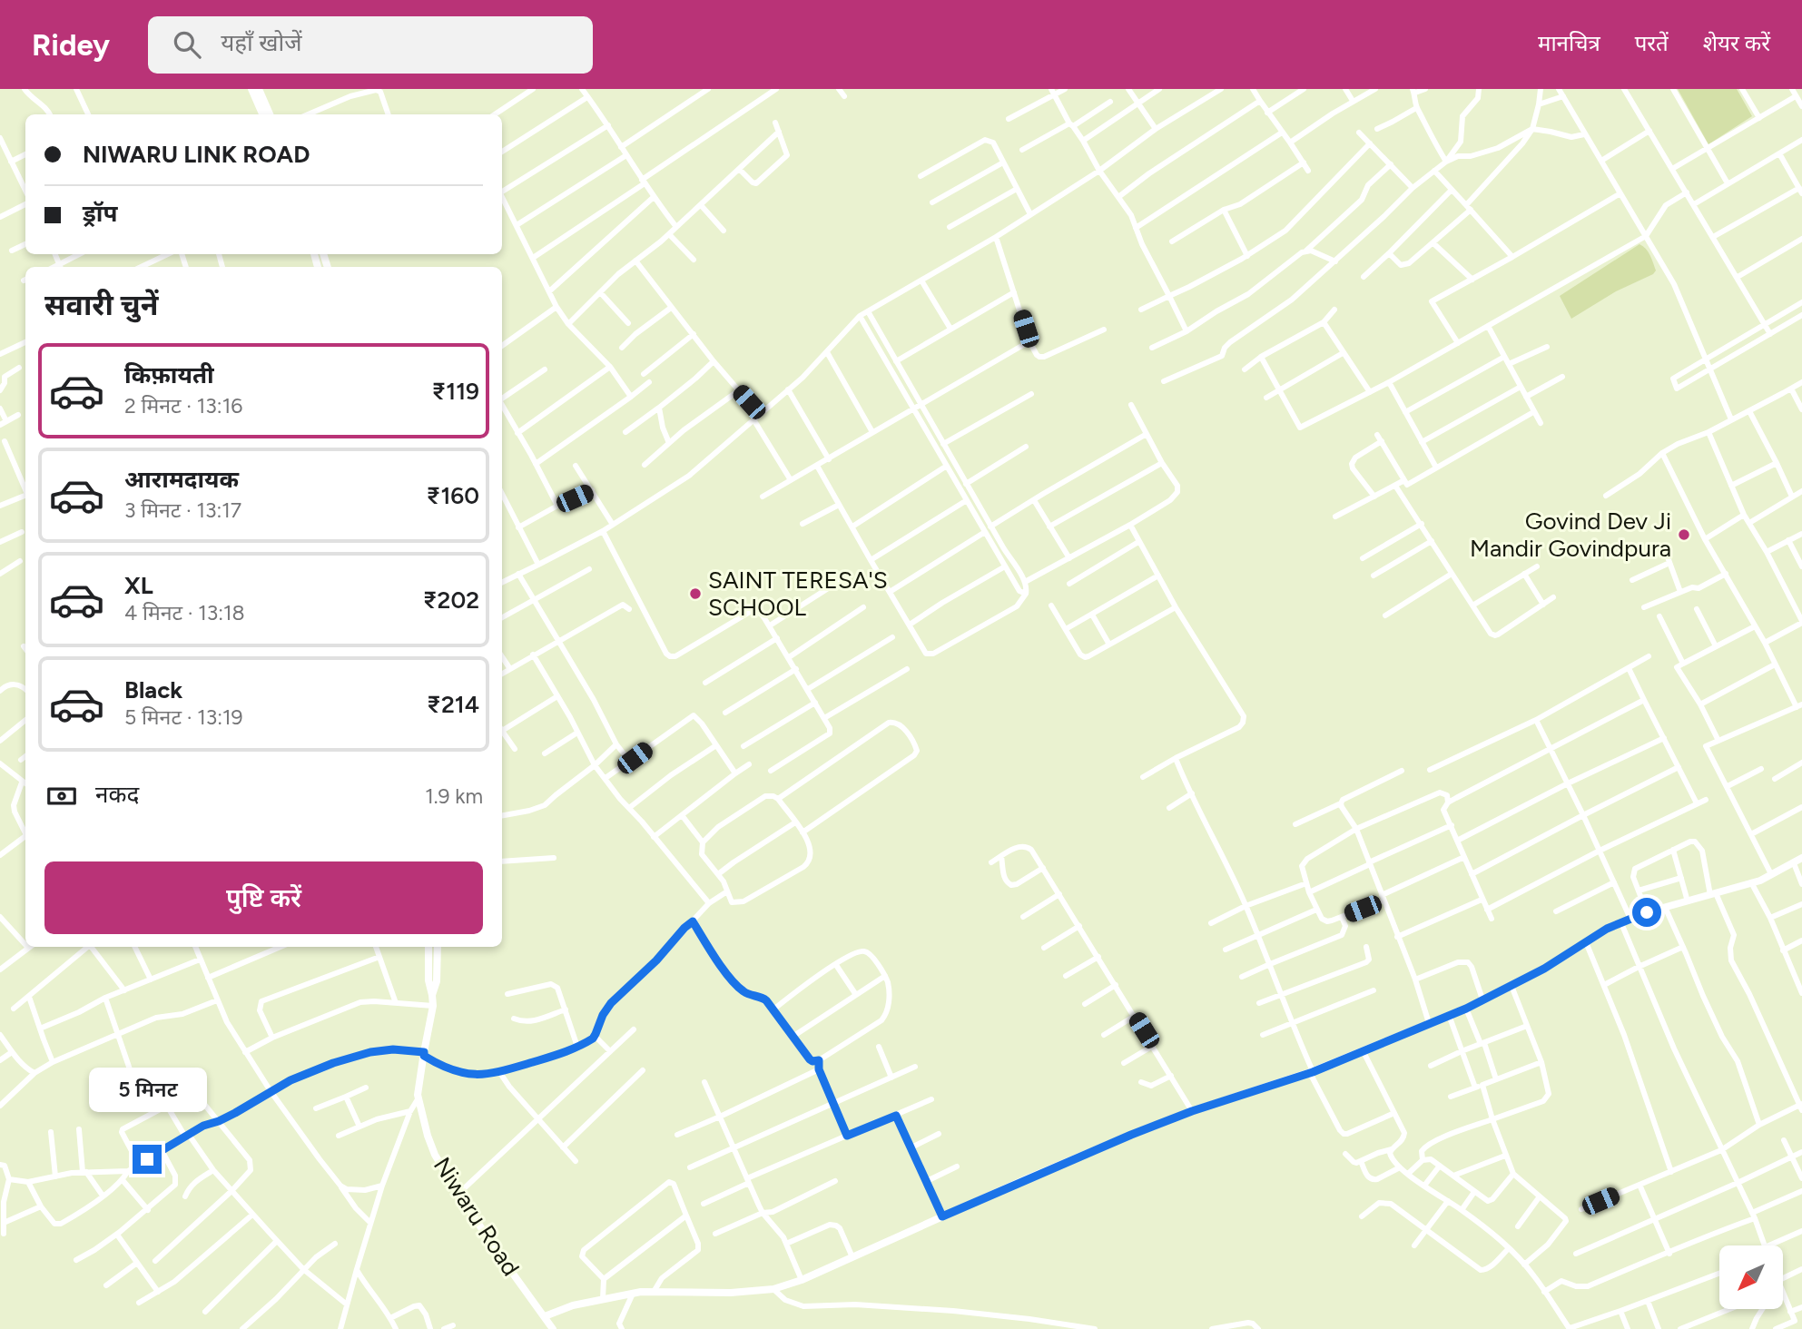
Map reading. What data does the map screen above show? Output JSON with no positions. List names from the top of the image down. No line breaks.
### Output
{"streets":{"street":["Niwaru Road"]},"places":["Govind Dev Ji Mandir Govindpura","SAINT TERESA'S SCHOOL"],"north":"bottom left","page":{"header":"Ridey","search":"यहाँ खोजें","nav":["मानचित्र","परतें","शेयर करें"],"banner":["NIWARU LINK ROAD","ड्रॉप"],"heading":"सवारी चुनें","list":[{"name":"किफ़ायती","note":"2 मिनट · 13:16","value":"₹119"},{"name":"आरामदायक","note":"3 मिनट · 13:17","value":"₹160"},{"name":"XL","note":"4 मिनट · 13:18","value":"₹202"},{"name":"Black","note":"5 मिनट · 13:19","value":"₹214"}],"pay":["नकद","1.9 km"],"buttons":"पुष्टि करें","bubble":"5 मिनट"}}
